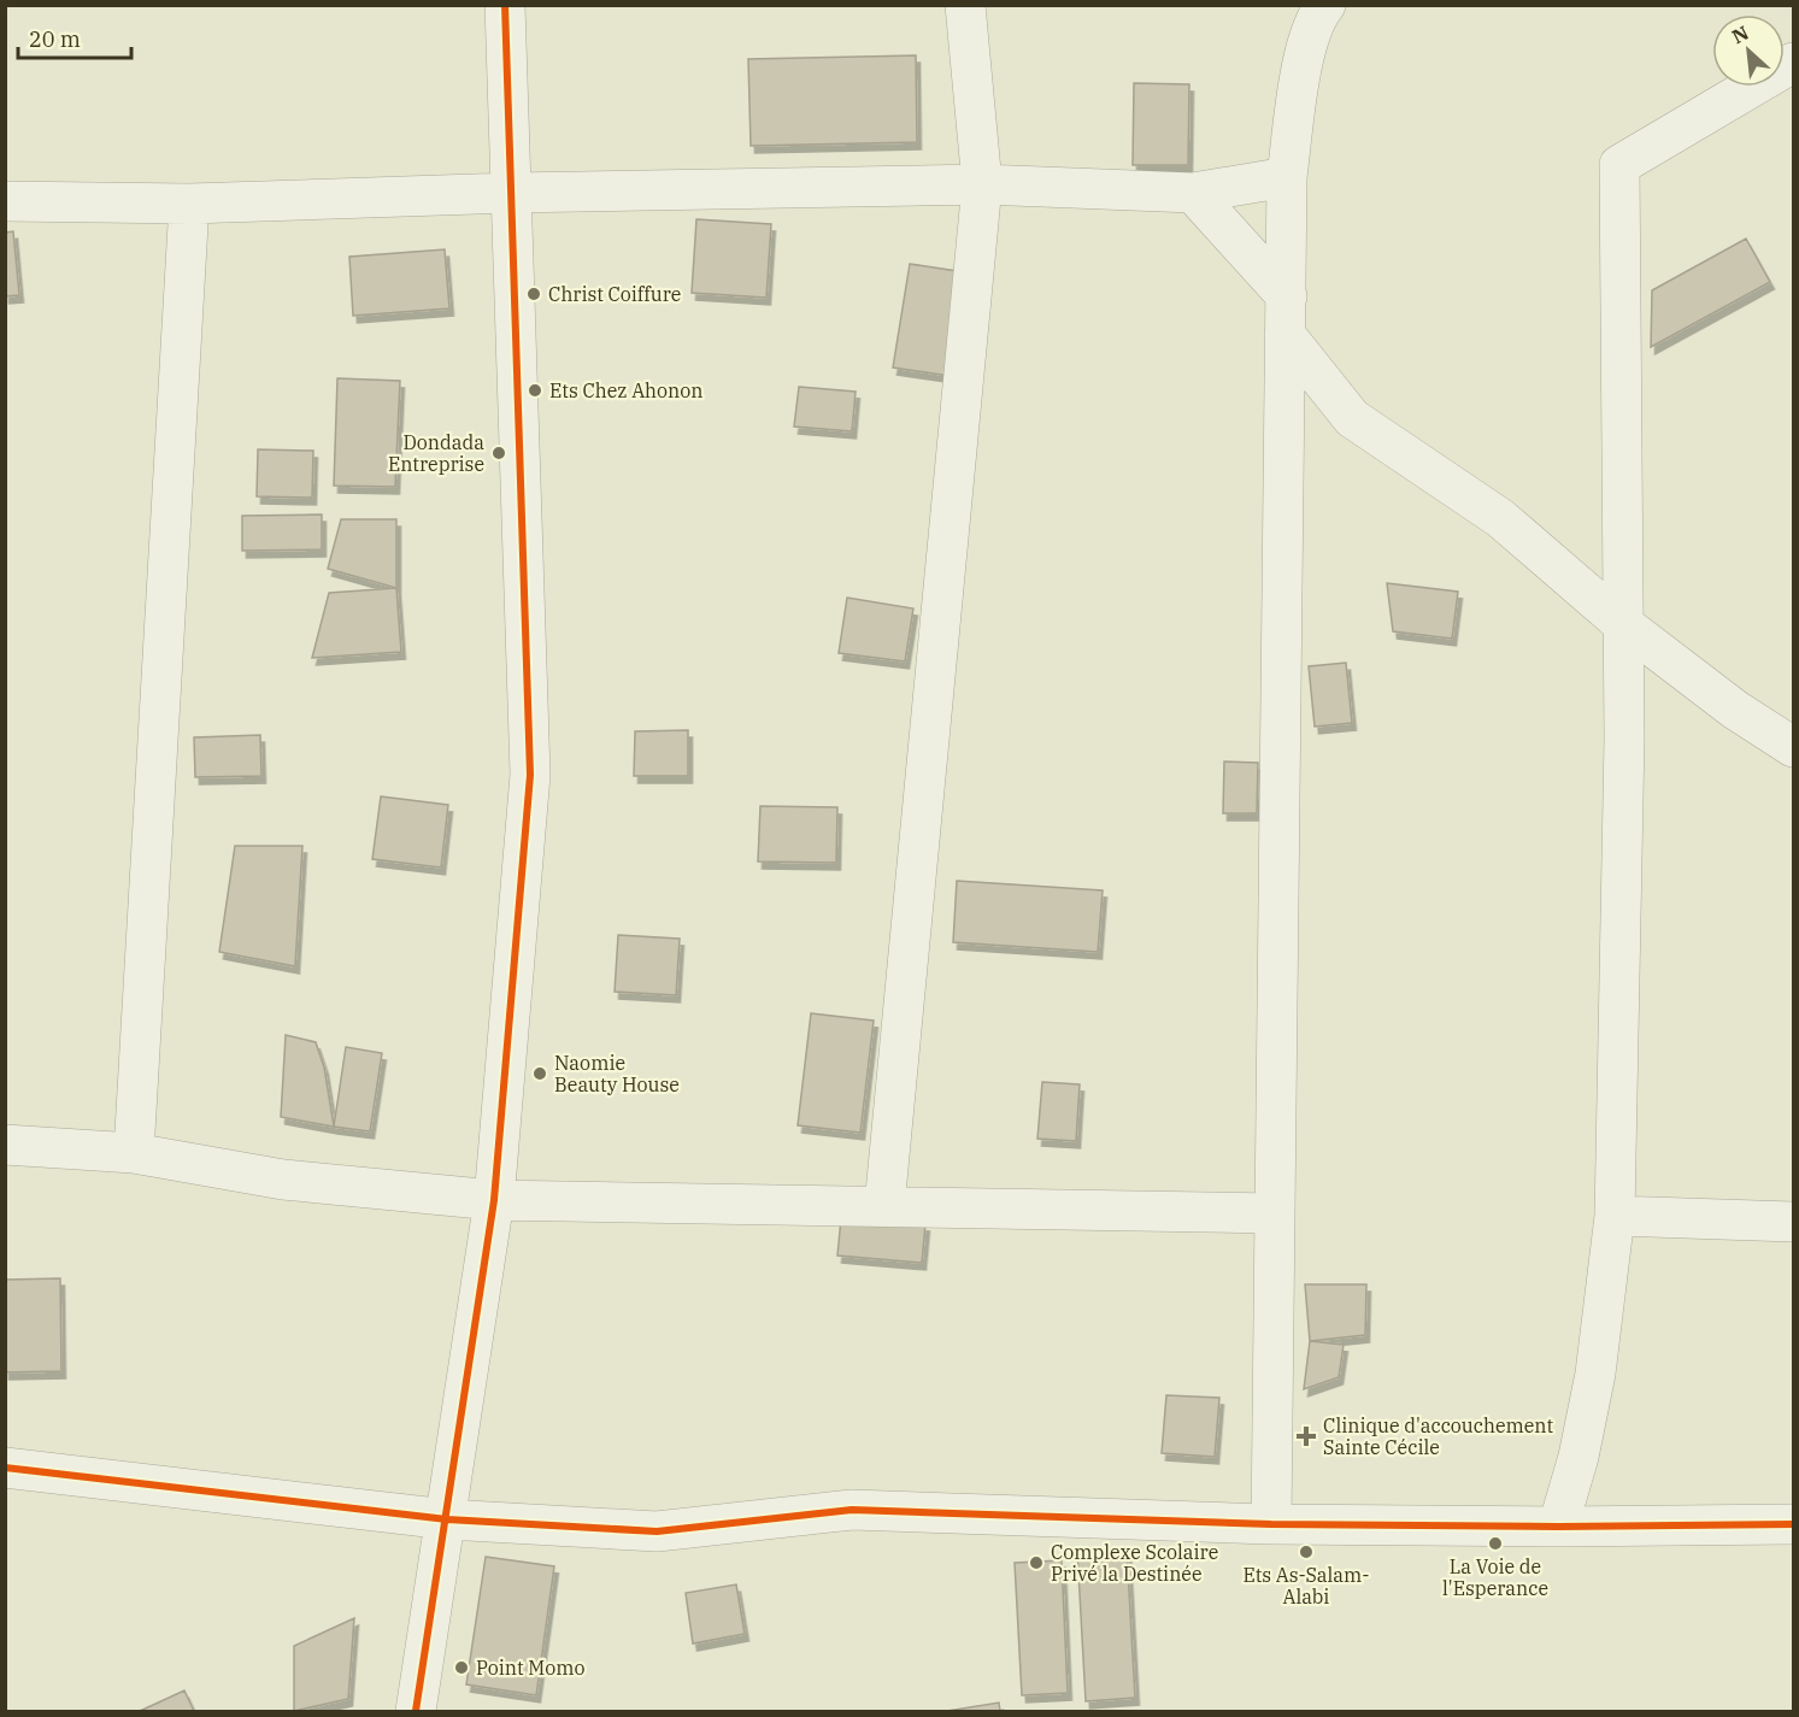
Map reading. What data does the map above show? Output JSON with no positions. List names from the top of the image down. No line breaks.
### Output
{"places":{"other":["Christ Coiffure","Ets Chez Ahonon","Dondada Entreprise","Naomie Beauty House","La Voie de l'Esperance","Ets As-Salam- Alabi","Complexe Scolaire Privé la Destinée","Point Momo"],"health":["Clinique d'accouchement Sainte Cécile"]},"scale_bar":"20 m","north":"top left"}
